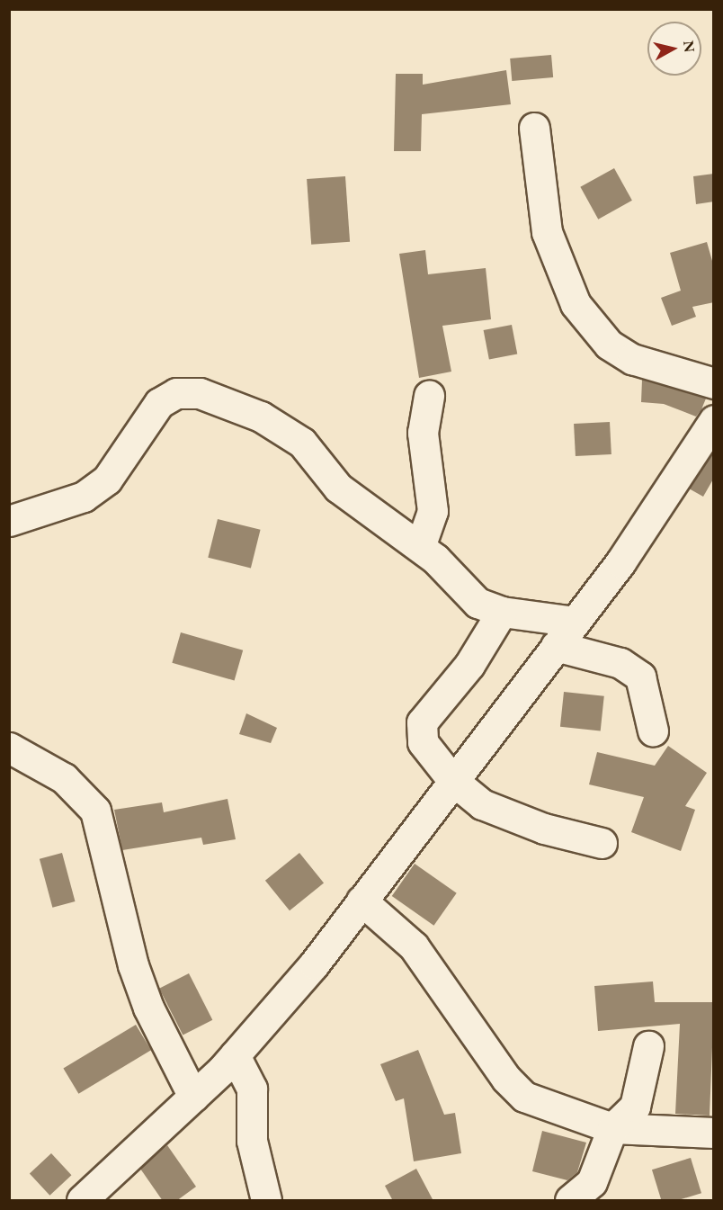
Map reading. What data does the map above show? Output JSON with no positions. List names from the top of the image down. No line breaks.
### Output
{"north":"right"}
